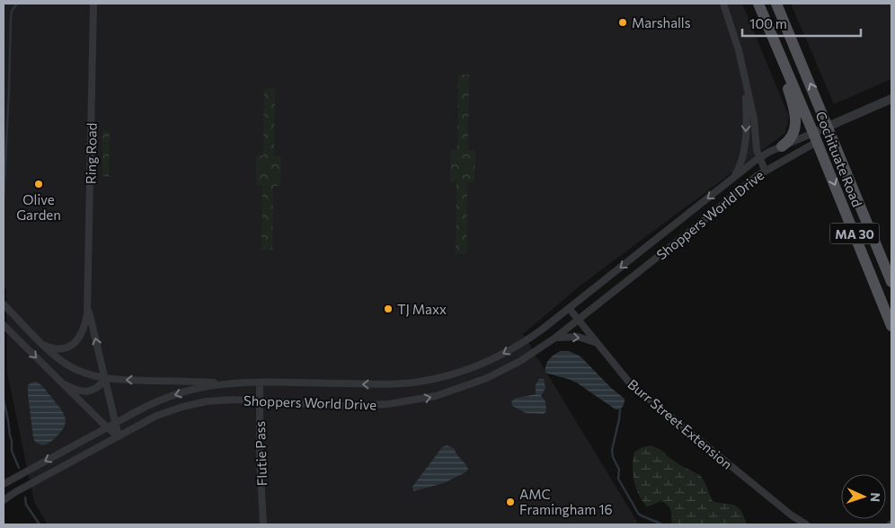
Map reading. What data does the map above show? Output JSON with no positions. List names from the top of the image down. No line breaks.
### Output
{"streets":{"main road":["Cochituate Road","MA 30"],"street":["Ring Road","Shoppers World Drive","Burr Street Extension","Flutie Pass"]},"crossings":[["Ring Road","Shoppers World Drive"],["Cochituate Road","Shoppers World Drive"],["Shoppers World Drive","Burr Street Extension"],["Shoppers World Drive","Flutie Pass"]],"places":["Marshalls","Olive Garden","TJ Maxx","AMC Framingham 16"],"scale_bar":"100 m","north":"right"}
